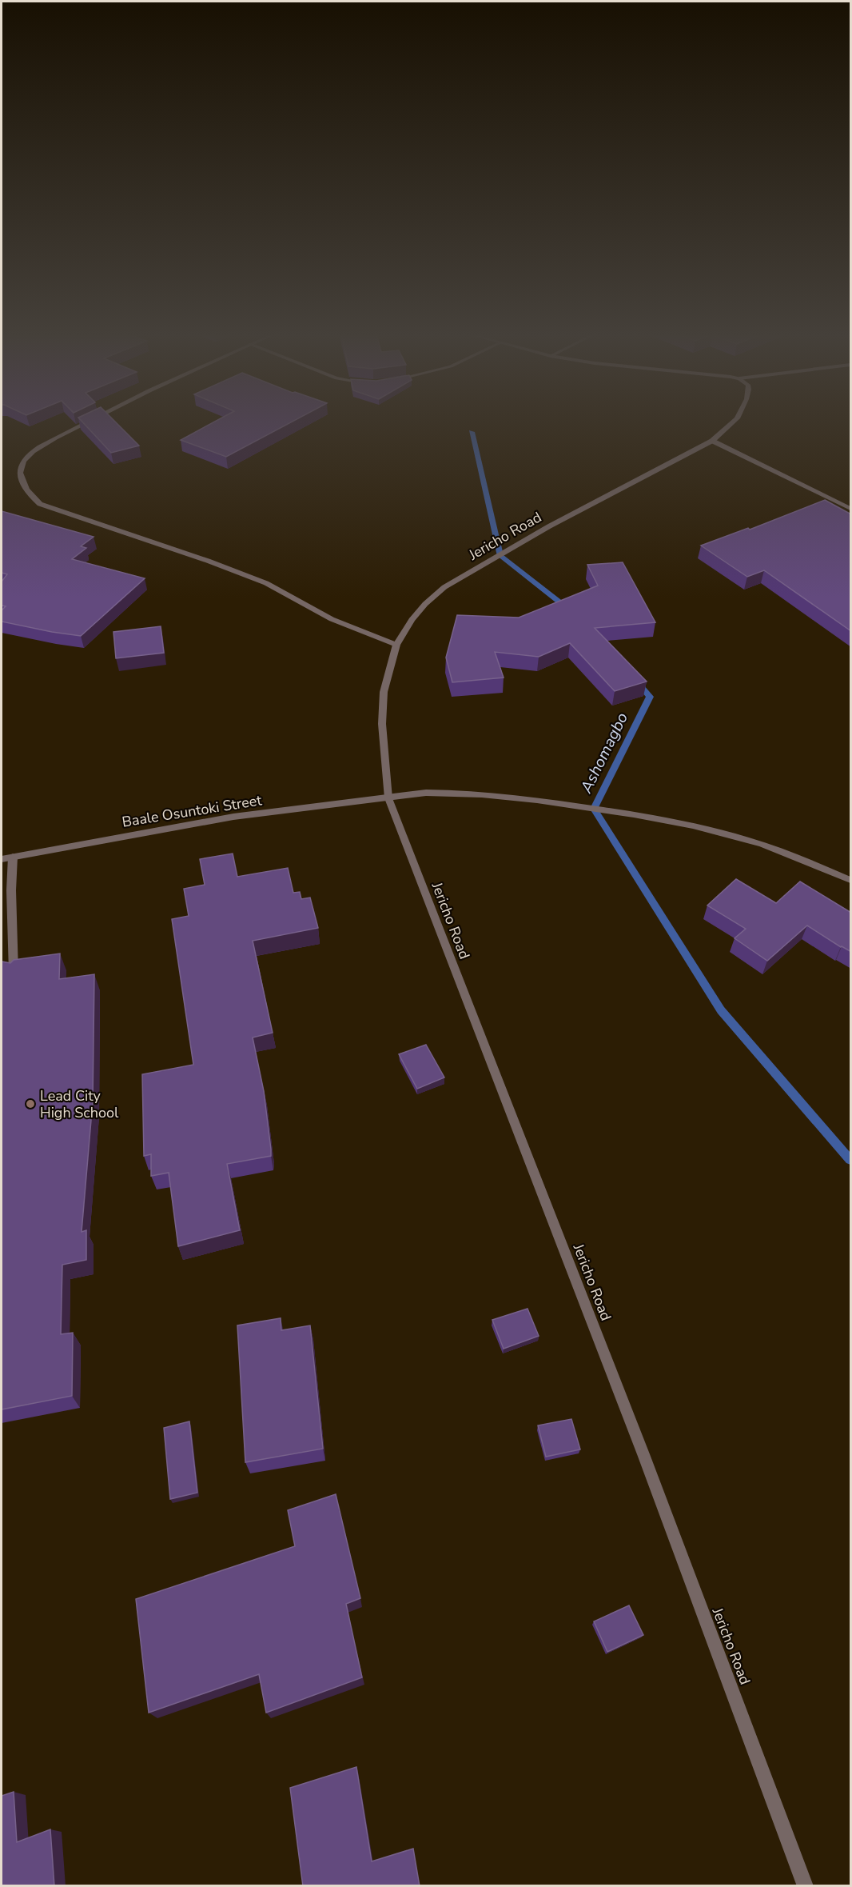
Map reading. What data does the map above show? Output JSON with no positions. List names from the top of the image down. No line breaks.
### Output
{"streets":{"street":["Jericho Road","Baale Osuntoki Street"]},"crossings":[["Jericho Road","Baale Osuntoki Street"]],"water":["Ashomagbo"],"places":["Lead City High School"]}
